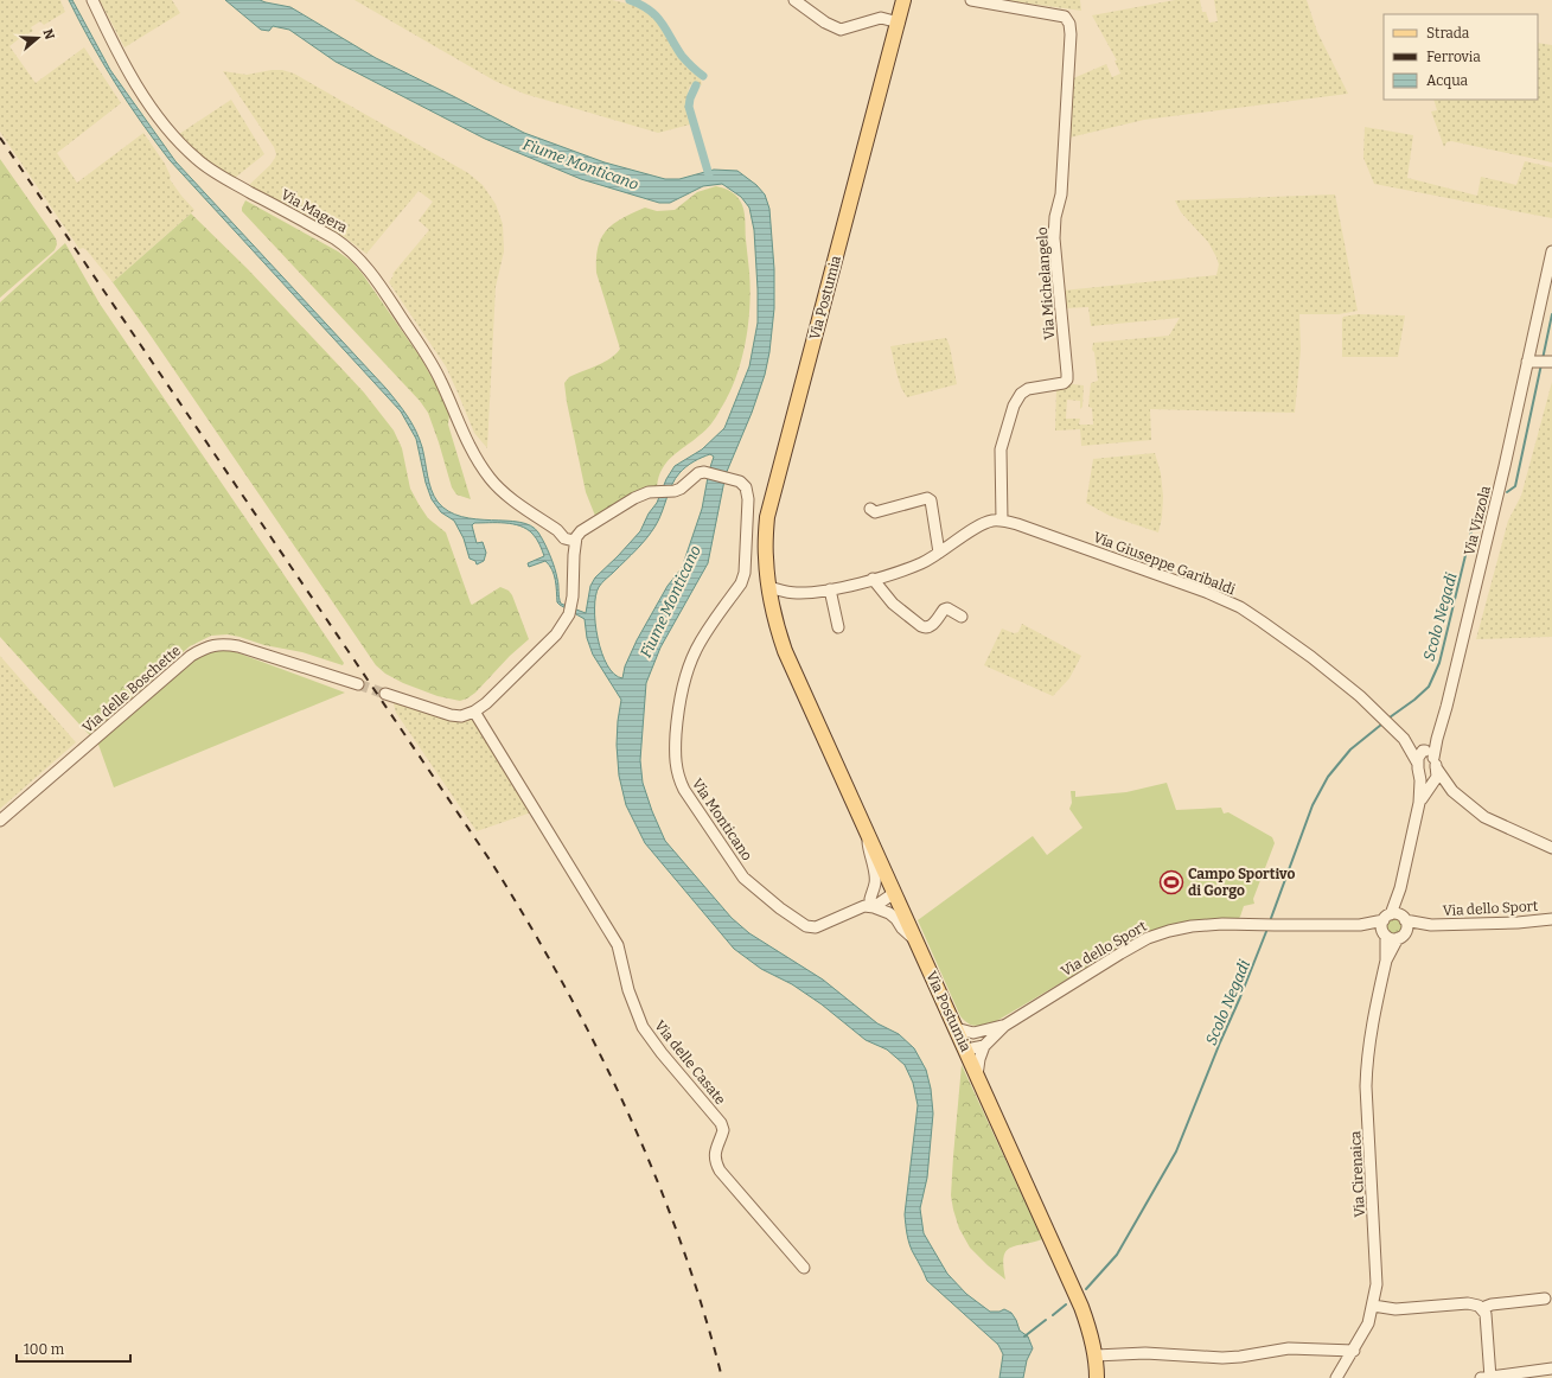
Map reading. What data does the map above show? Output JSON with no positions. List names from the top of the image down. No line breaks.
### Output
{"streets":{"main road":["Via Postumia"],"street":["Via Magera","Via Michelangelo","Via Vizzola","Via Giuseppe Garibaldi","Via delle Boschette","Via Monticano","Via dello Sport","Via delle Casate","Via Cirenaica"]},"crossings":[["Via Michelangelo","Via Giuseppe Garibaldi"],["Via Postumia","Via Giuseppe Garibaldi"],["Via Postumia","Via Monticano"],["Via dello Sport","Via Cirenaica"]],"water":["Fiume Monticano","Scolo Negadi"],"places":{"sports":["Campo Sportivo di Gorgo"]},"legend":["Strada","Ferrovia","Acqua"],"scale_bar":"100 m","north":"right"}
